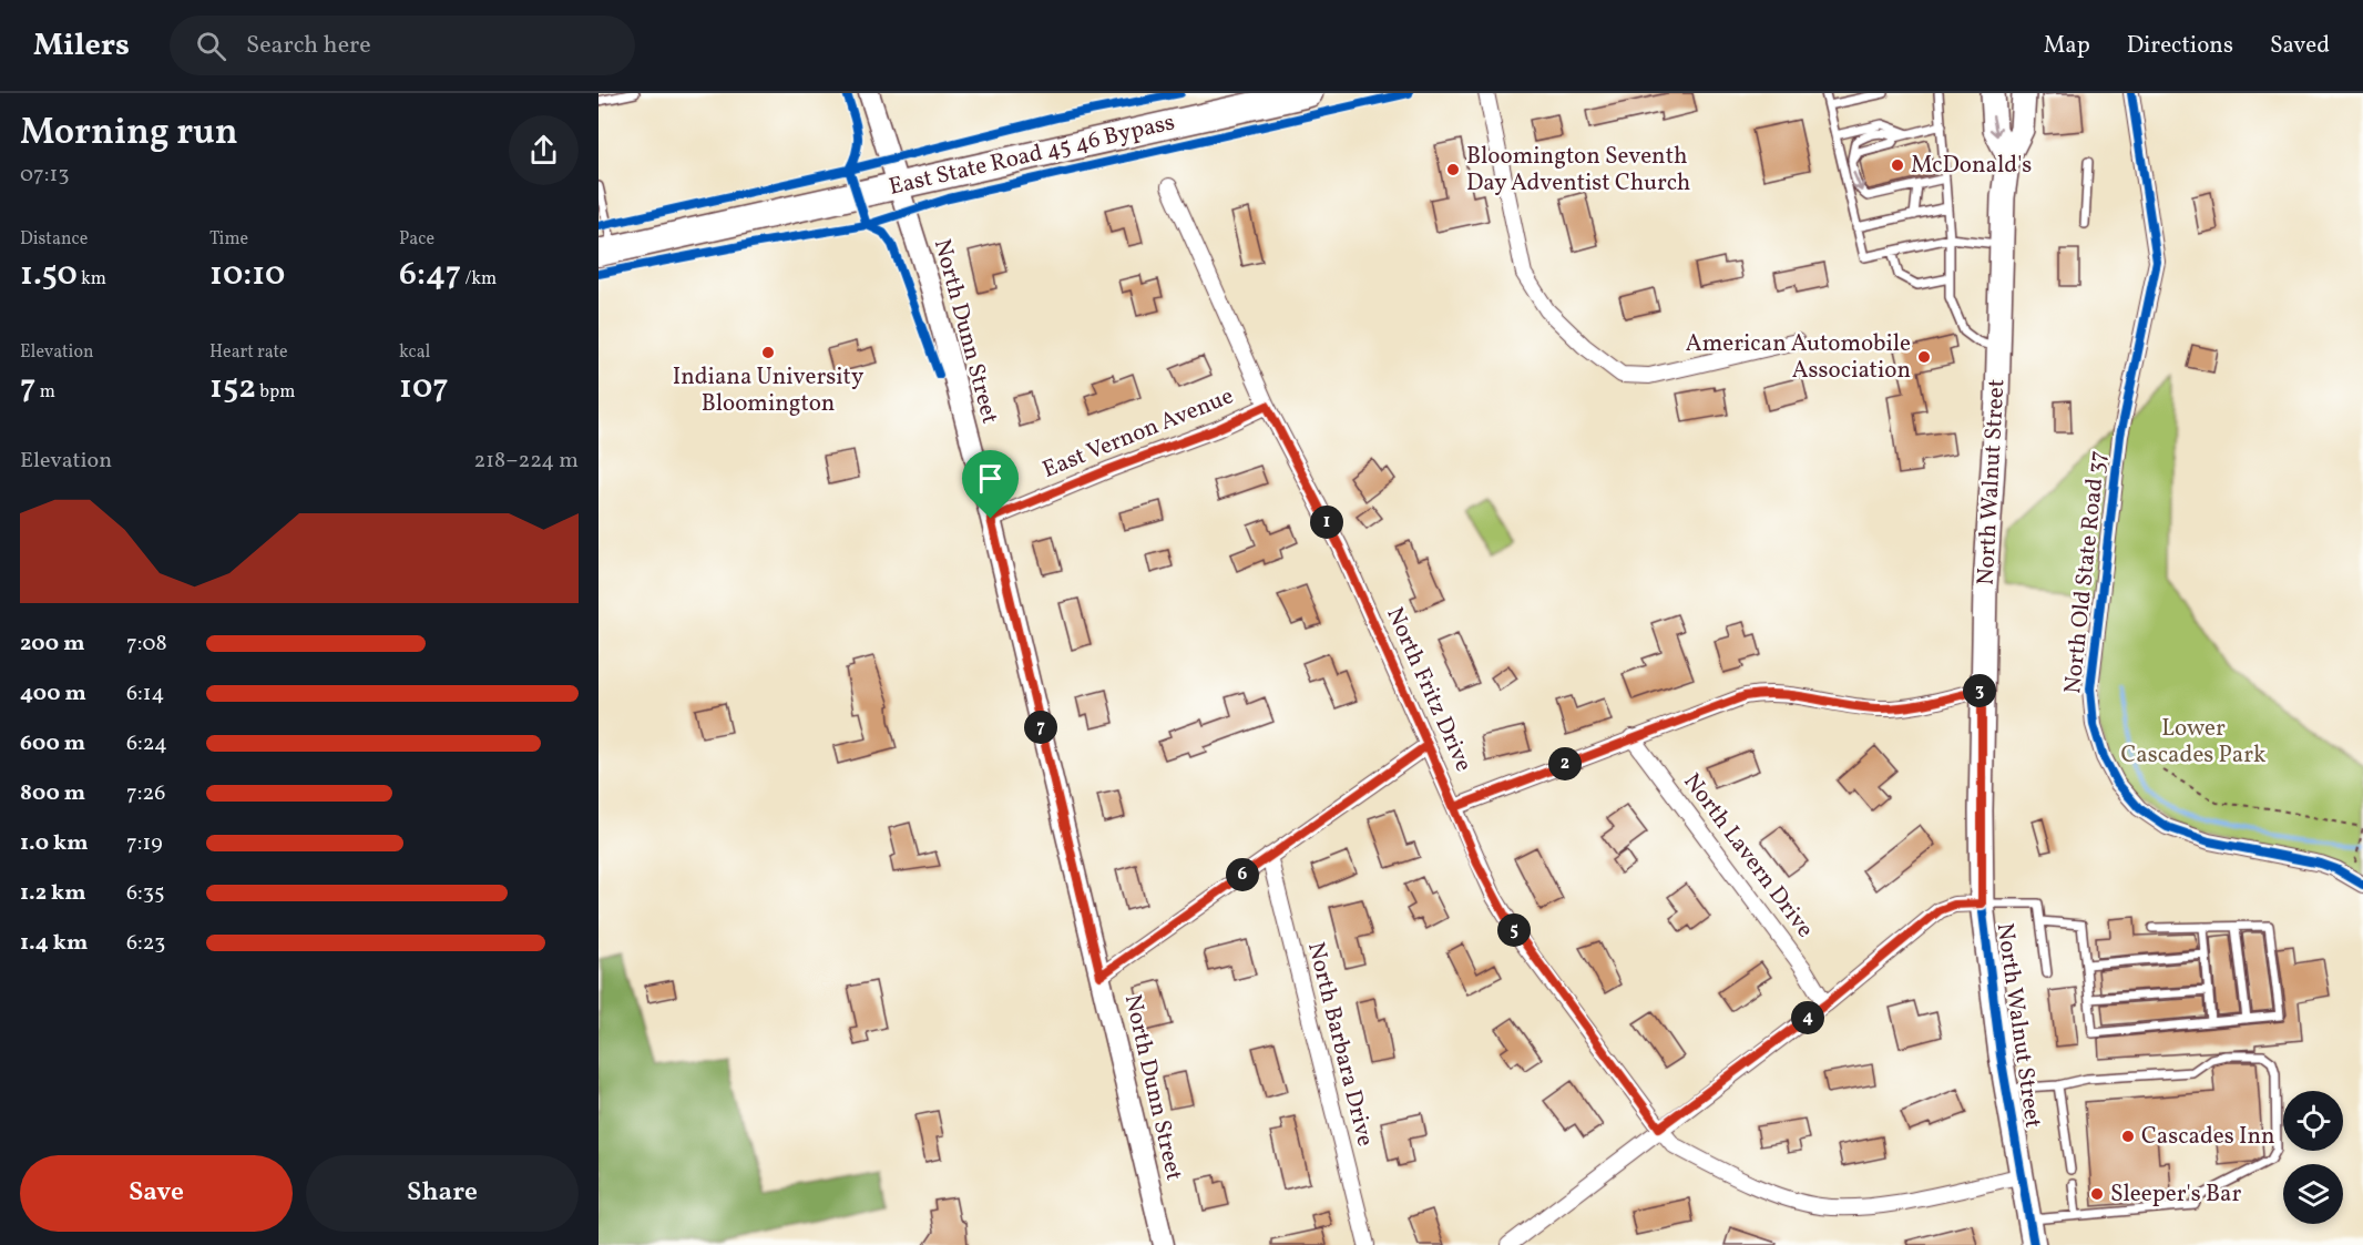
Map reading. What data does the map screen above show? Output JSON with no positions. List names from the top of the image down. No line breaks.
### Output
{"streets":{"highway":["East State Road 45 46 Bypass"],"main road":["North Walnut Street"],"street":["North Dunn Street","East Vernon Avenue","North Old State Road 37","North Fritz Drive","North Lavern Drive","North Barbara Drive"]},"crossings":[["East State Road 45 46 Bypass","North Dunn Street"],["North Dunn Street","East Vernon Avenue"],["East Vernon Avenue","North Fritz Drive"],["North Walnut Street","North Fritz Drive"]],"parks":["Lower Cascades Park"],"places":["McDonald's","Bloomington Seventh Day Adventist Church","Indiana University Bloomington","American Automobile Association","Cascades Inn","Sleeper's Bar"],"page":{"header":"Milers","search":"Search here","nav":["Map","Directions","Saved"],"heading":["Morning run","07:13"],"stats":[["Distance","1.50 km"],["Time","10:10"],["Pace","6:47 /km"],["Elevation","7 m"],["Heart rate","152 bpm"],["kcal","107"]],"chart":["Elevation","218–224 m"],"pins":["1","3","7","2","6","5","4"],"list":[{"name":"200 m","note":"7:08"},{"name":"400 m","note":"6:14"},{"name":"600 m","note":"6:24"},{"name":"800 m","note":"7:26"},{"name":"1.0 km","note":"7:19"},{"name":"1.2 km","note":"6:35"},{"name":"1.4 km","note":"6:23"}],"buttons":["Save","Share"]}}
